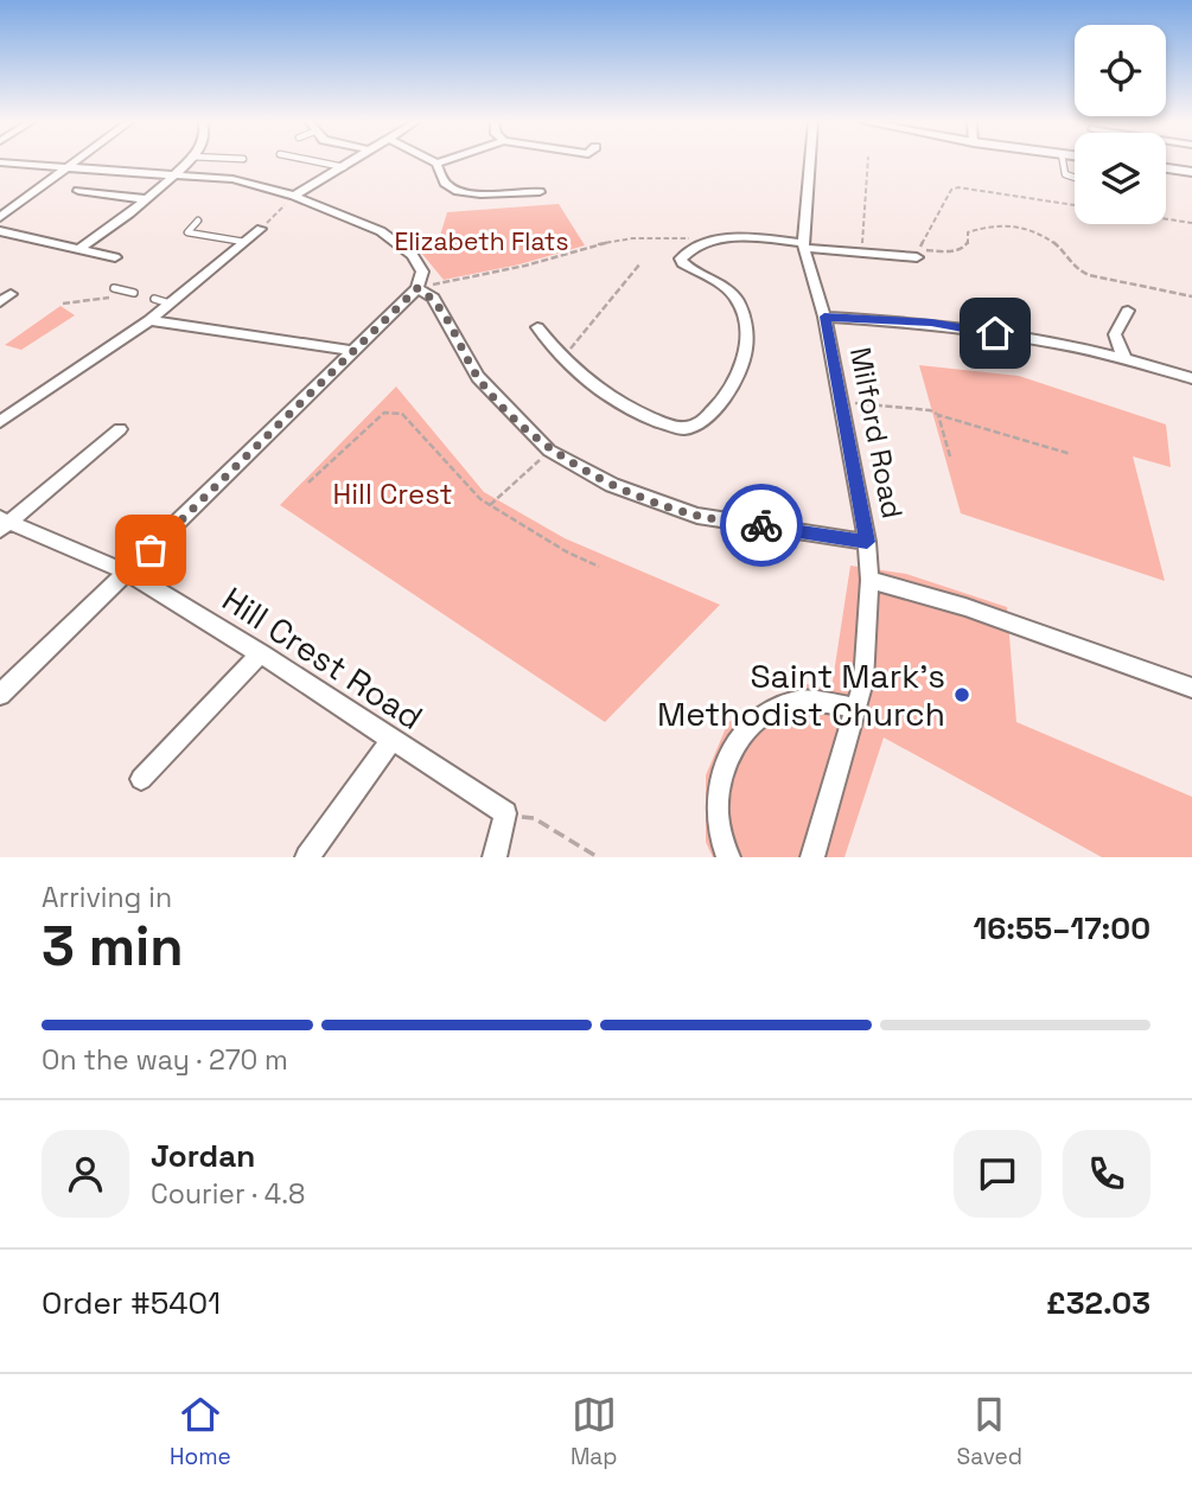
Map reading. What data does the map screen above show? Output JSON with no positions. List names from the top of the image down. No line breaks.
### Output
{"streets":{"street":["Milford Road","Hill Crest Road"]},"parks":["Elizabeth Flats","Hill Crest"],"places":["Saint Mark's Methodist Church"],"page":{"heading":["3 min","Arriving in","16:55–17:00"],"panel":["Jordan","Courier · 4.8","Order #5401","£32.03"],"bar":"On the way · 270 m","tabs":["Home","Map","Saved"]}}
